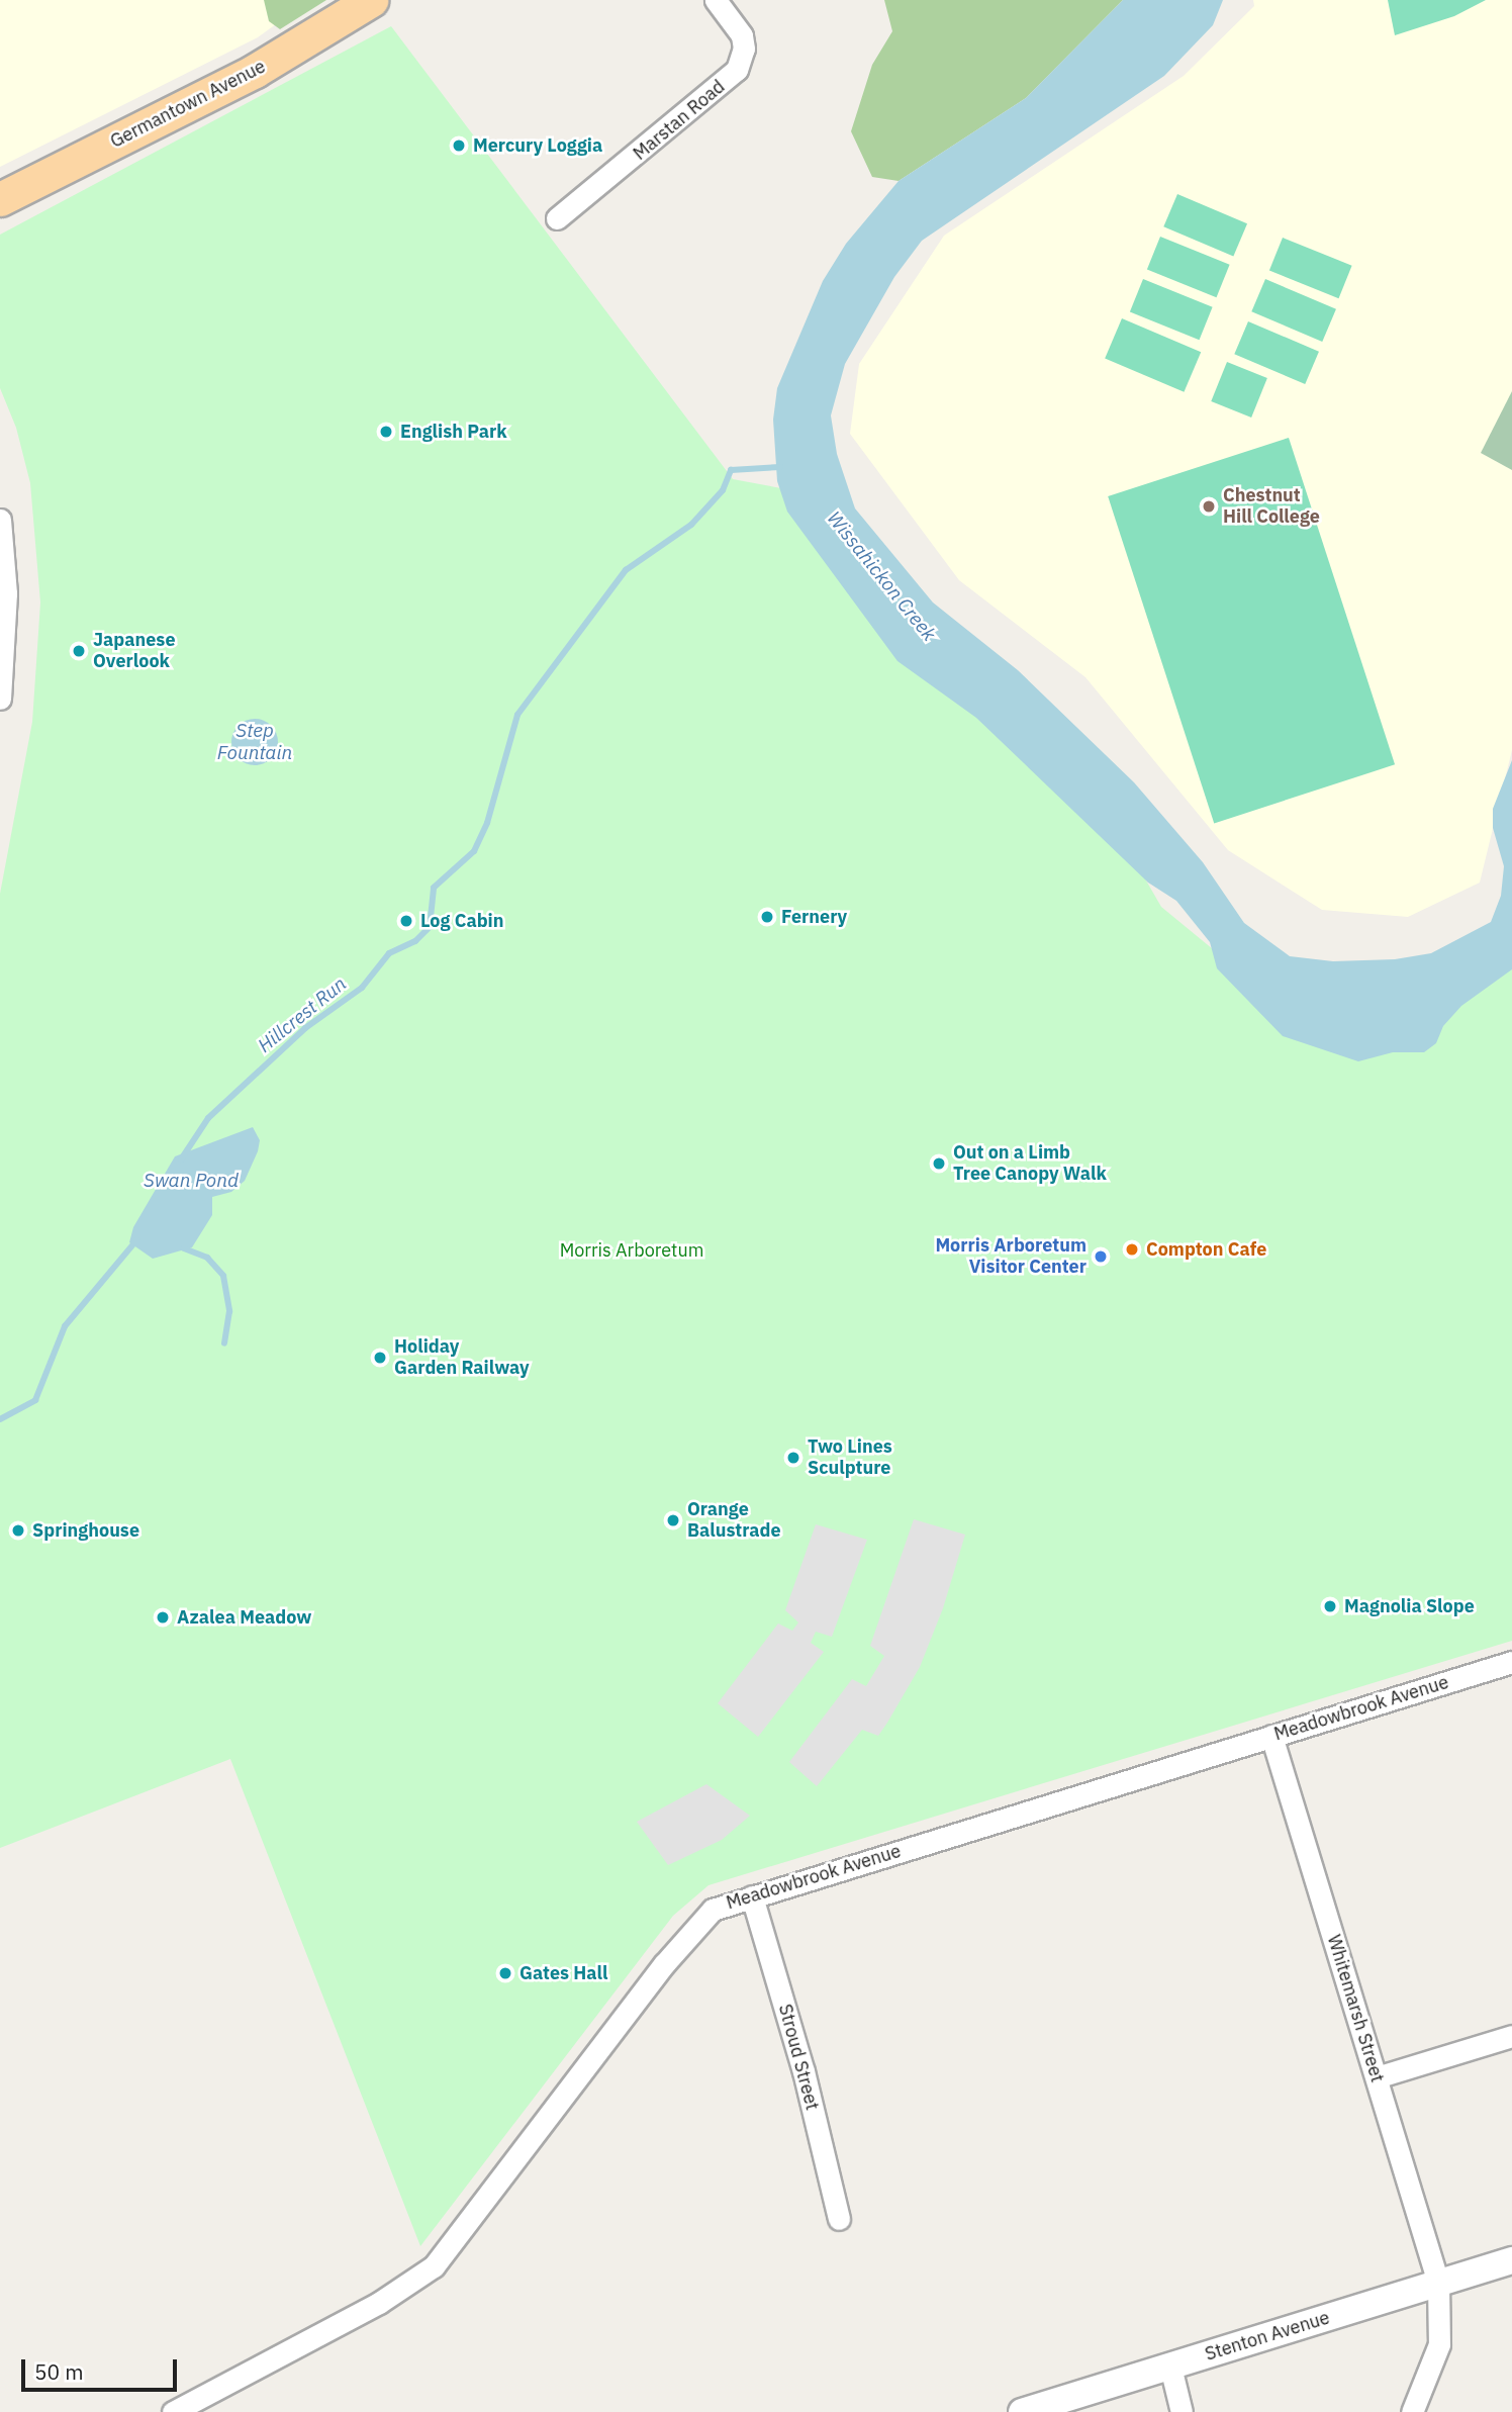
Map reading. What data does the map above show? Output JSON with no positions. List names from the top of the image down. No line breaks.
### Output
{"streets":{"main road":["Germantown Avenue"],"street":["Marstan Road","Meadowbrook Avenue","Whitemarsh Street","Stroud Street","Stenton Avenue"]},"crossings":[["Meadowbrook Avenue","Whitemarsh Street"],["Meadowbrook Avenue","Stroud Street"],["Whitemarsh Street","Stenton Avenue"]],"water":["Wissahickon Creek","Step Fountain","Hillcrest Run","Swan Pond"],"parks":["Morris Arboretum"],"places":["Mercury Loggia","English Park","Chestnut Hill College","Japanese Overlook","Fernery","Log Cabin","Out on a Limb Tree Canopy Walk","Compton Cafe","Morris Arboretum Visitor Center","Holiday Garden Railway","Two Lines Sculpture","Orange Balustrade","Springhouse","Magnolia Slope","Azalea Meadow","Gates Hall"],"scale_bar":"50 m"}
